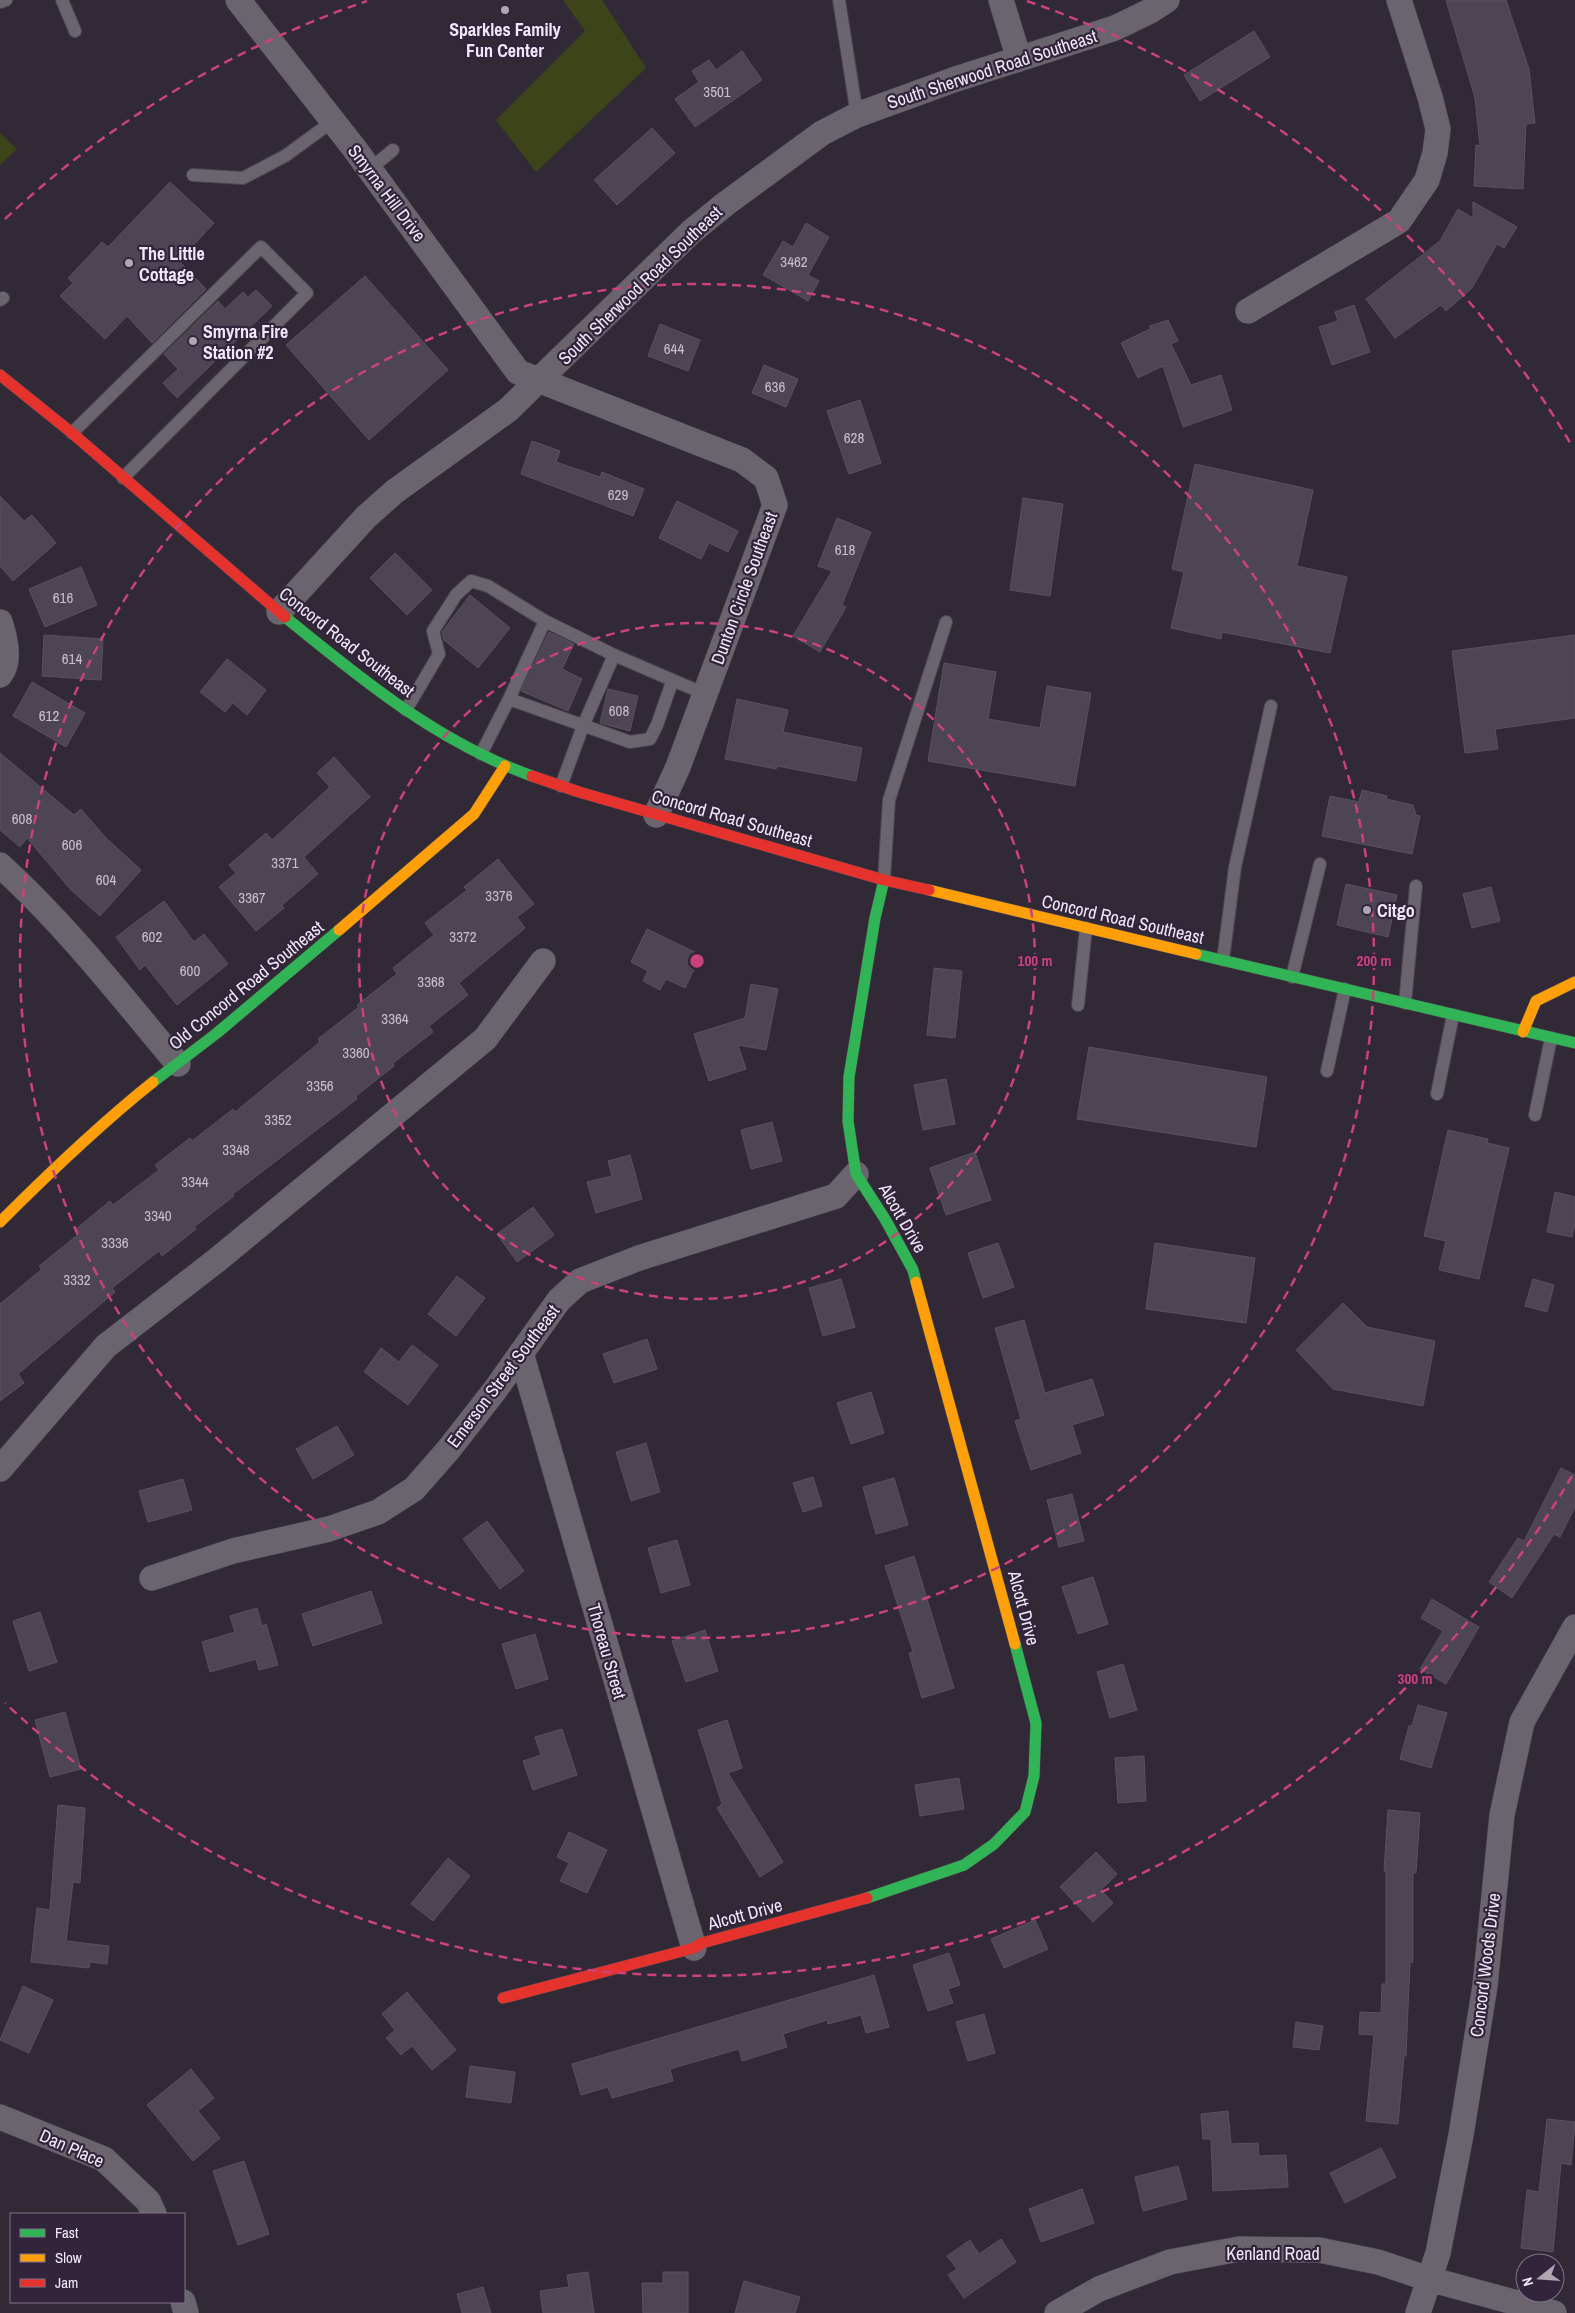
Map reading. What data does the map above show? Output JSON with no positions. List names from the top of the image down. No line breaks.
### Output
{"streets":{"street":["South Sherwood Road Southeast","Smyrna Hill Drive","Dunton Circle Southeast","Concord Road Southeast","Old Concord Road Southeast","Alcott Drive","Emerson Street Southeast","Thoreau Street","Concord Woods Drive","Dan Place","Kenland Road"]},"crossings":[["South Sherwood Road Southeast","Smyrna Hill Drive"],["South Sherwood Road Southeast","Dunton Circle Southeast"],["South Sherwood Road Southeast","Concord Road Southeast"],["Smyrna Hill Drive","Dunton Circle Southeast"],["Dunton Circle Southeast","Concord Road Southeast"],["Concord Road Southeast","Old Concord Road Southeast"],["Concord Road Southeast","Alcott Drive"],["Alcott Drive","Emerson Street Southeast"],["Alcott Drive","Thoreau Street"],["Emerson Street Southeast","Thoreau Street"],["Concord Woods Drive","Kenland Road"]],"places":["Sparkles Family Fun Center","The Little Cottage","Smyrna Fire Station #2","Citgo"],"house_numbers":["3501","3462","644","636","628","629","618","616","614","608","612","608","606","3371","604","3376","3367","602","3372","600","3368","3364","3360","3356","3352","3348","3344","3340","3336","3332"],"legend":["Fast","Slow","Jam"],"north":"left","rings":["100 m","200 m","300 m"]}
